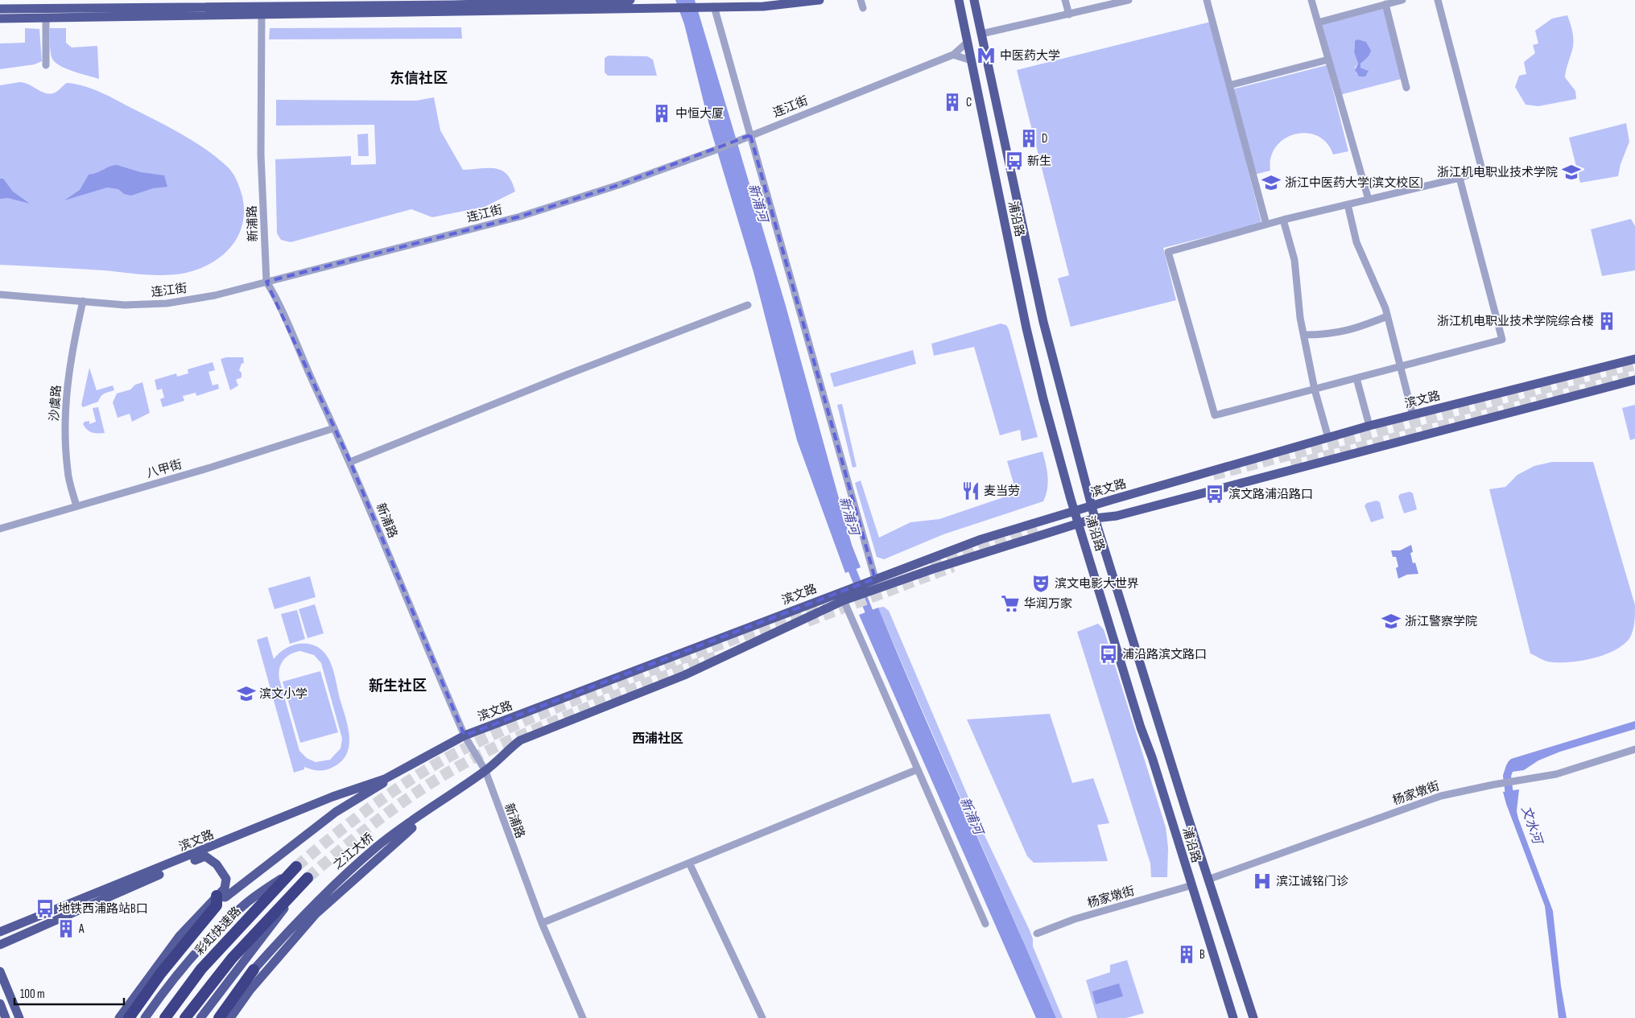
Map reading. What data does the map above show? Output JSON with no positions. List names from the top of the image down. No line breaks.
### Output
{"streets":{"highway":["彩虹快速路"],"main road":["浦沿路","滨文路","之江大桥"],"street":["连江街","新浦路","沙虞路","八甲街","杨家墩街"]},"crossings":[["连江街","浦沿路"],["连江街","新浦路"],["连江街","沙虞路"],["浦沿路","滨文路"],["浦沿路","杨家墩街"],["新浦路","滨文路"],["新浦路","八甲街"],["新浦路","之江大桥"],["滨文路","之江大桥"],["沙虞路","八甲街"]],"districts":["东信社区","新生社区","西浦社区"],"water":["新浦河","文水河"],"places":{"metro station":["中医药大学"],"building":["C","中恒大厦","D","浙江机电职业技术学院综合楼","A","B"],"bus stop":["新生","滨文路浦沿路口","浦沿路滨文路口","地铁西浦路站B口"],"school or university":["浙江机电职业技术学院","浙江中医药大学(滨文校区)","浙江警察学院","滨文小学"],"restaurant":["麦当劳"],"theatre":["滨文电影大世界"],"supermarket":["华润万家"],"hospital":["滨江诚铭门诊"]},"scale_bar":"100 m"}
